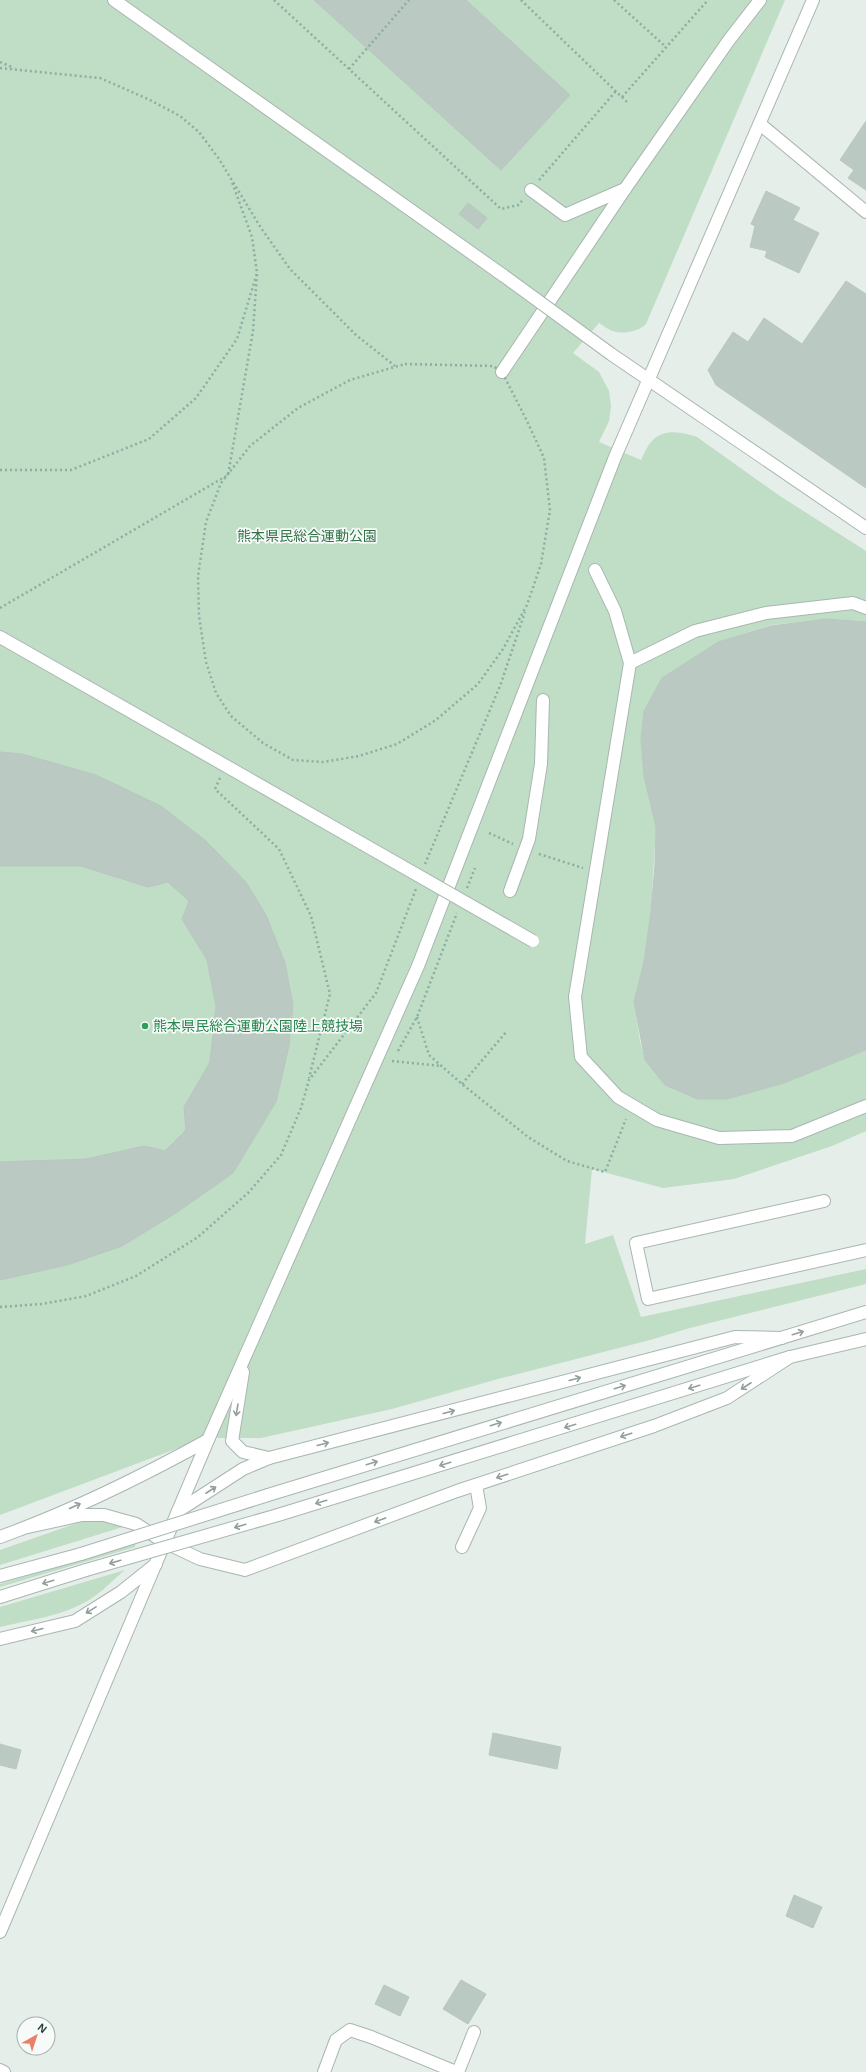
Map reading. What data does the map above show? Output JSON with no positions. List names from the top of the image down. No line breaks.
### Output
{"parks":["熊本県民総合運動公園"],"places":["熊本県民総合運動公園陸上競技場"],"north":"top right"}
